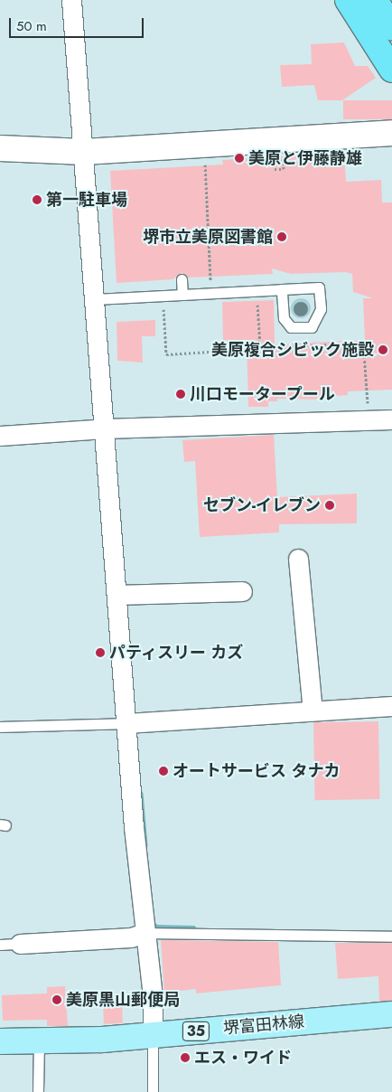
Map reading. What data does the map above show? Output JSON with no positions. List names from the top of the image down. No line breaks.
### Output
{"streets":{"main road":["堺富田林線","35"]},"places":["美原と伊藤静雄","第一駐車場","堺市立美原図書館","美原複合シビック施設","川口モータープール","セブン-イレブン","パティスリー カズ","オートサービス タナカ","美原黒山郵便局","エス・ワイド"],"scale_bar":"50 m"}
